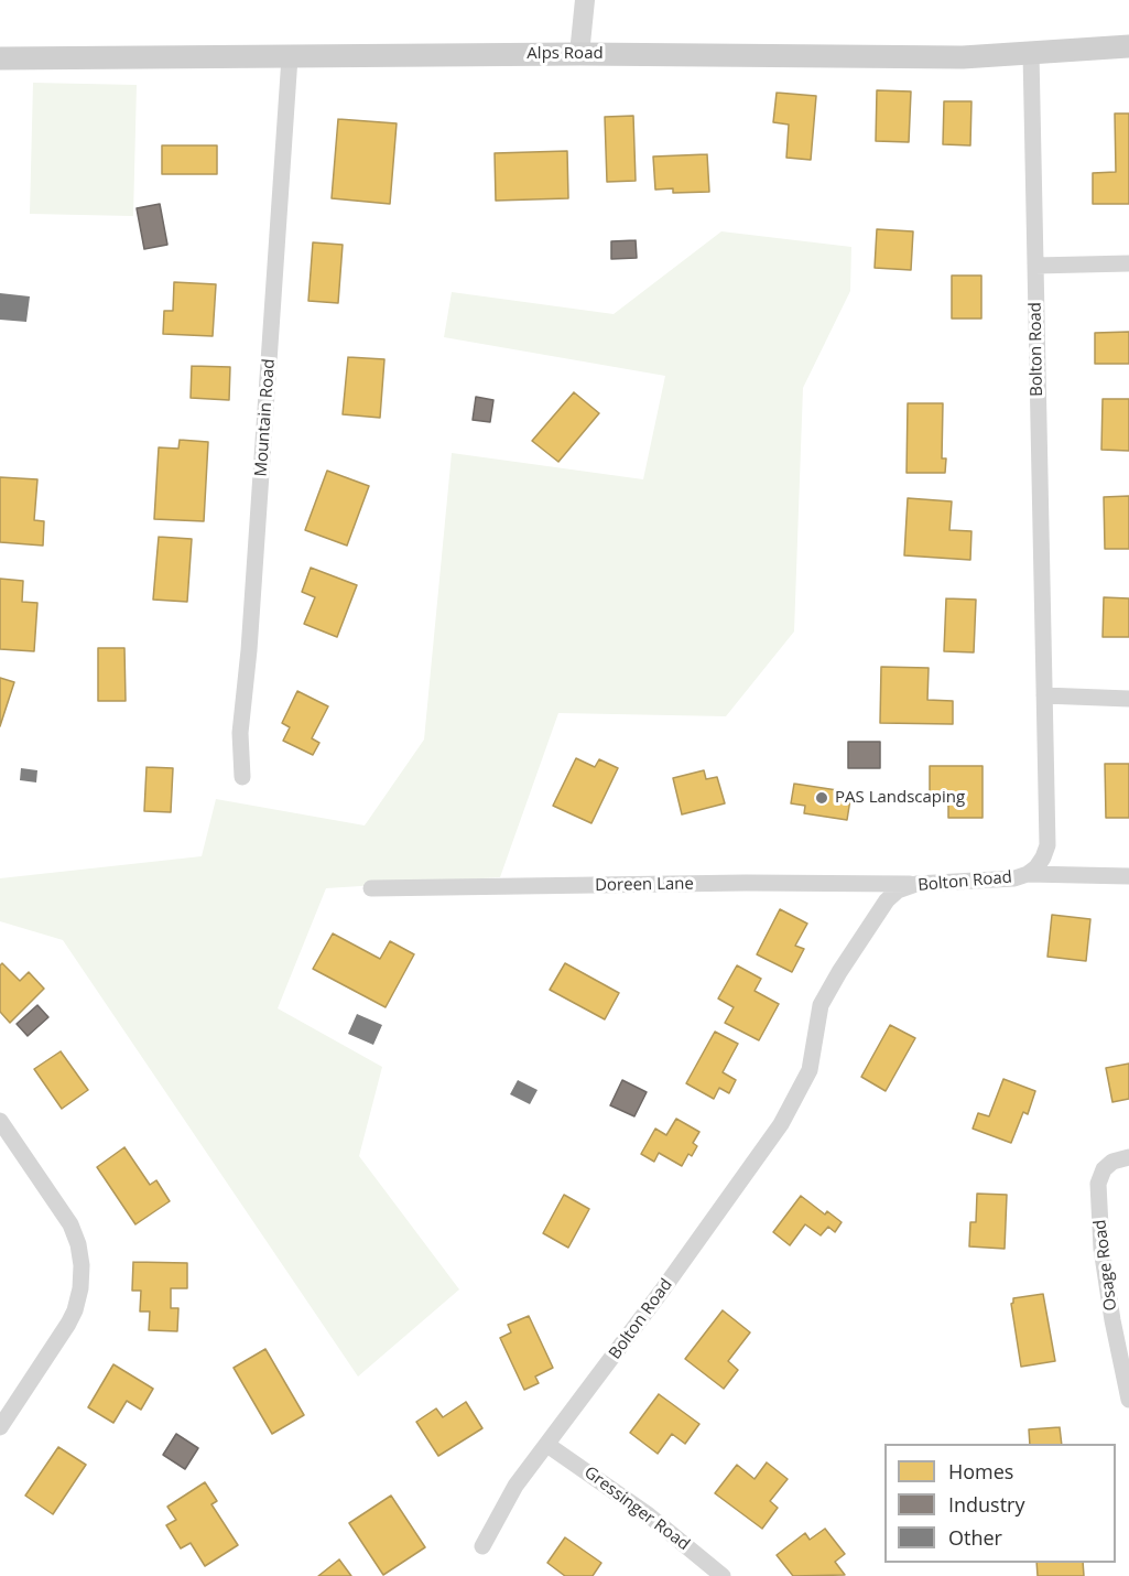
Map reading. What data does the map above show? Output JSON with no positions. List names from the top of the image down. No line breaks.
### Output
{"streets":{"main road":["Alps Road"],"street":["Bolton Road","Mountain Road","Doreen Lane","Osage Road","Gressinger Road"]},"crossings":[["Alps Road","Bolton Road"],["Alps Road","Mountain Road"],["Bolton Road","Doreen Lane"],["Bolton Road","Gressinger Road"]],"places":["PAS Landscaping"],"legend":["Homes","Industry","Other"]}
